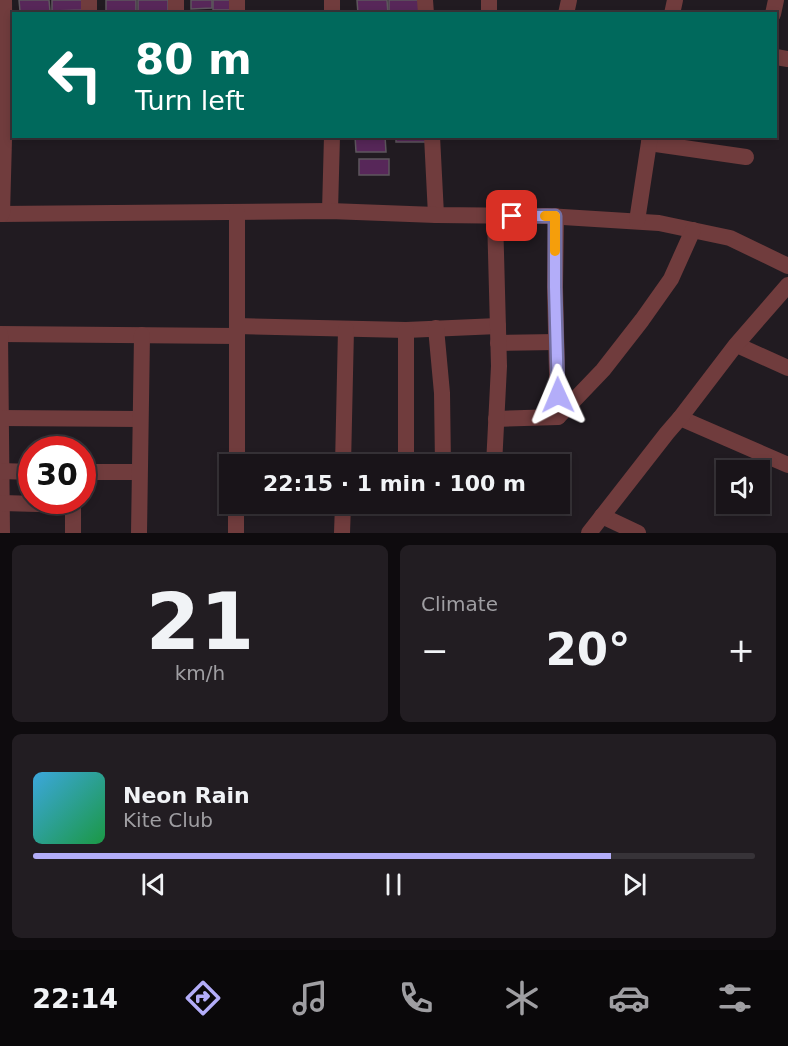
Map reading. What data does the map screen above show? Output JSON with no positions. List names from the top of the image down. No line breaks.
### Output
{"page":{"turn":["80 m","Turn left"],"limit":"30","trip":"22:15 · 1 min · 100 m","tile":[["21","km/h"],"Climate"],"heat":["−","20°","+"],"song":["Neon Rain","Kite Club"],"tabs":"22:14"}}
